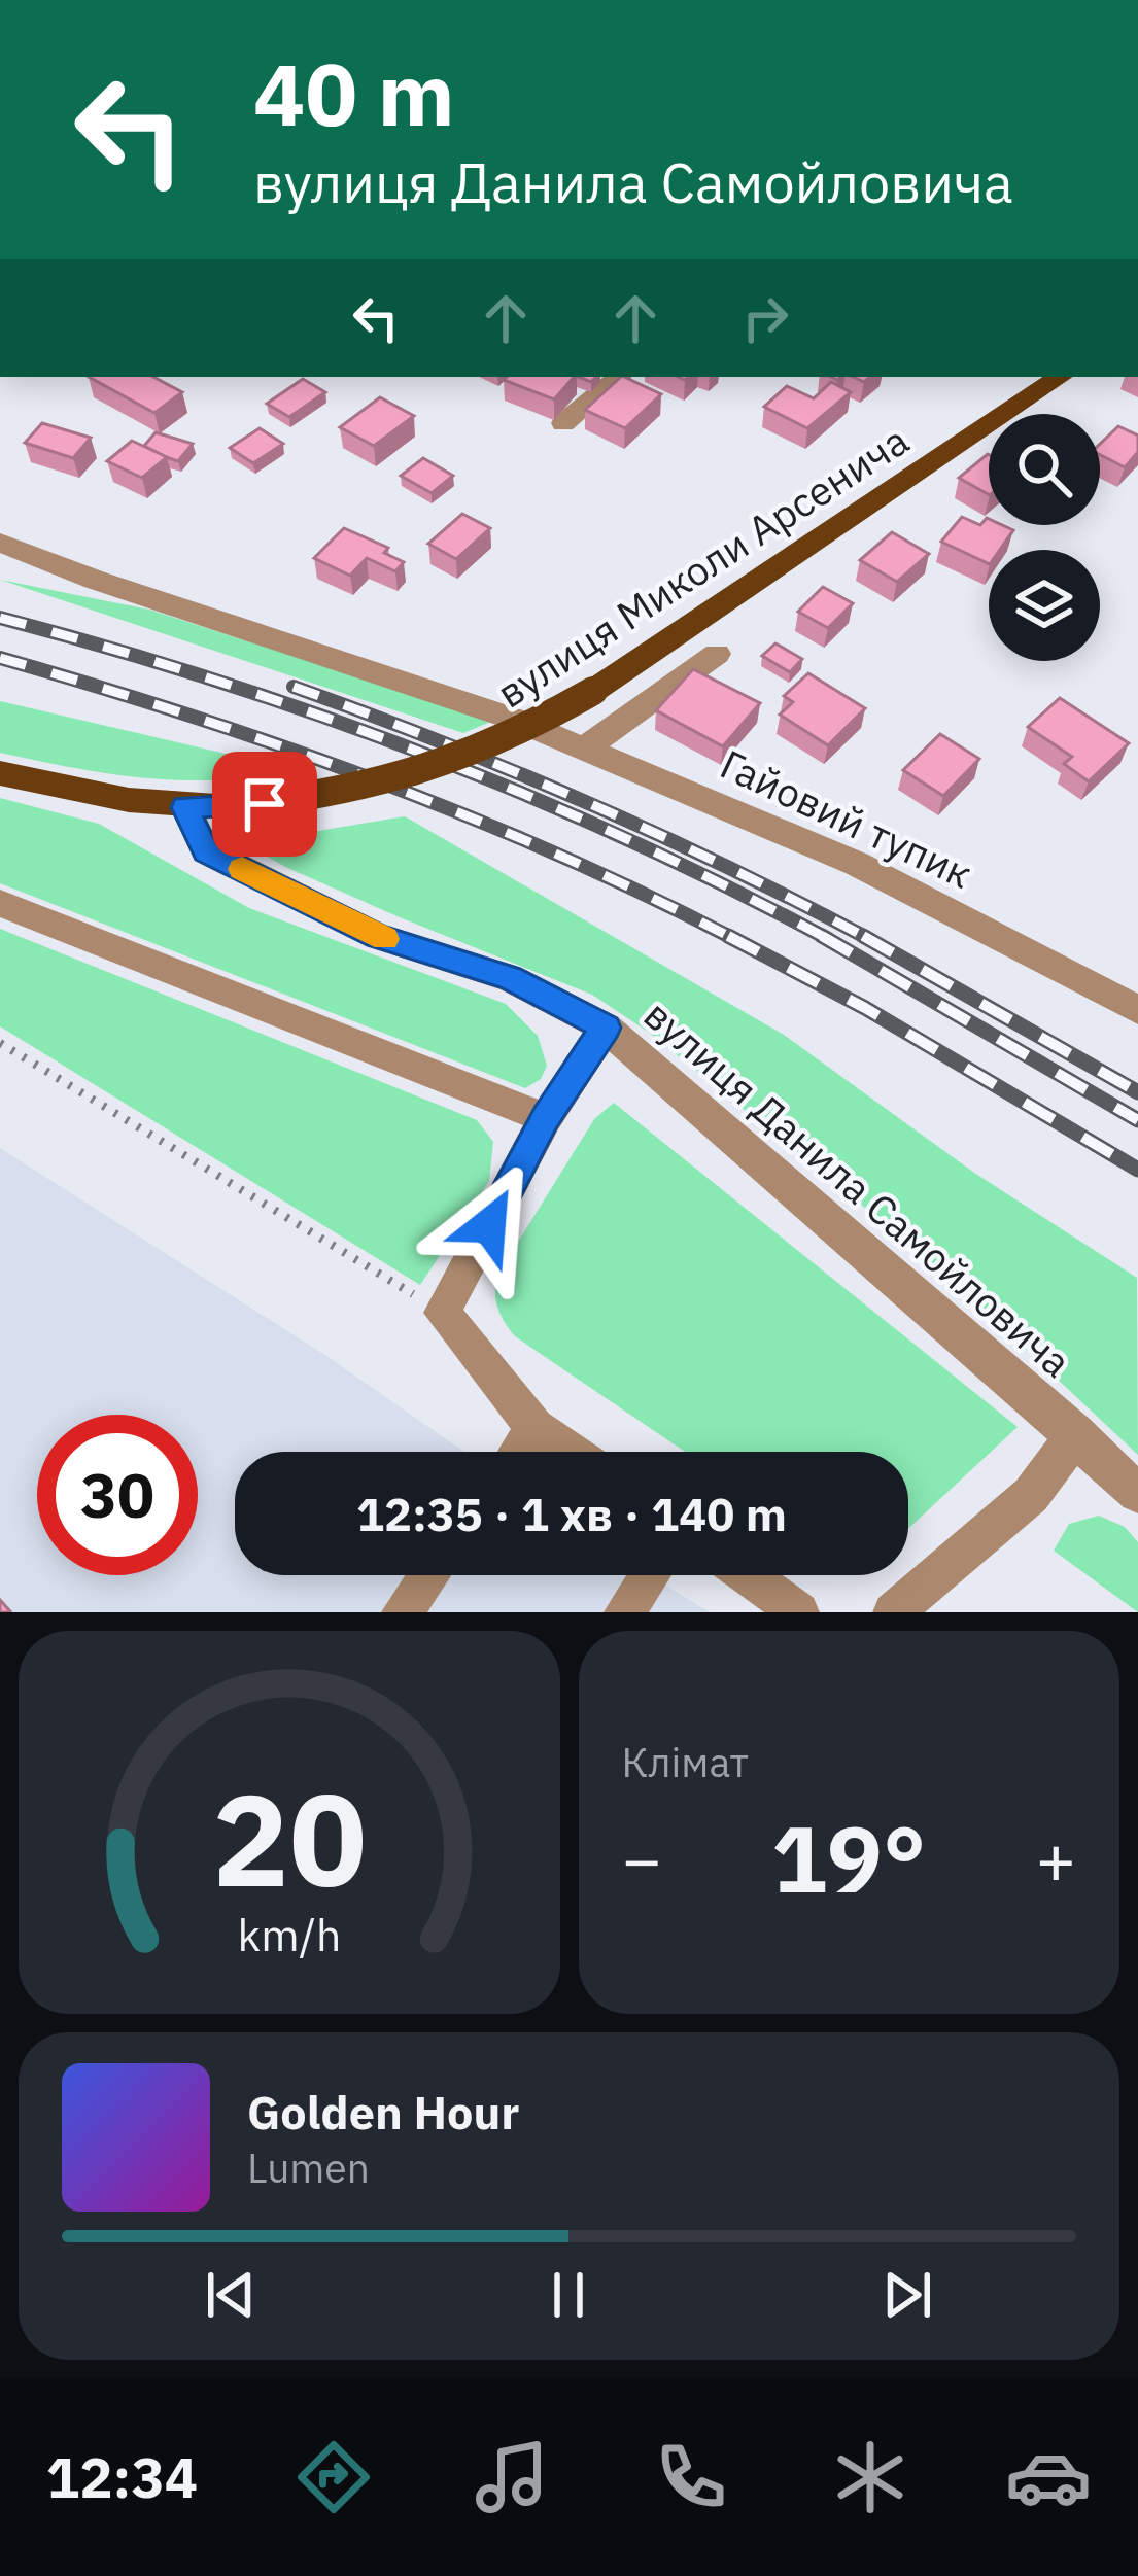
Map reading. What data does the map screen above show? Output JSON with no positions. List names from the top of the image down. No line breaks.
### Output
{"streets":{"main road":["вулиця Миколи Арсенича"],"street":["Гайовий тупик","вулиця Данила Самойловича"]},"crossings":[["вулиця Миколи Арсенича","вулиця Данила Самойловича"]],"page":{"turn":["40 m","вулиця Данила Самойловича"],"limit":"30","trip":"12:35 · 1 хв · 140 m","tile":"Клімат","heat":["−","19°","+"],"song":["Golden Hour","Lumen"],"tabs":"12:34","gauge":["20","km/h"]}}
